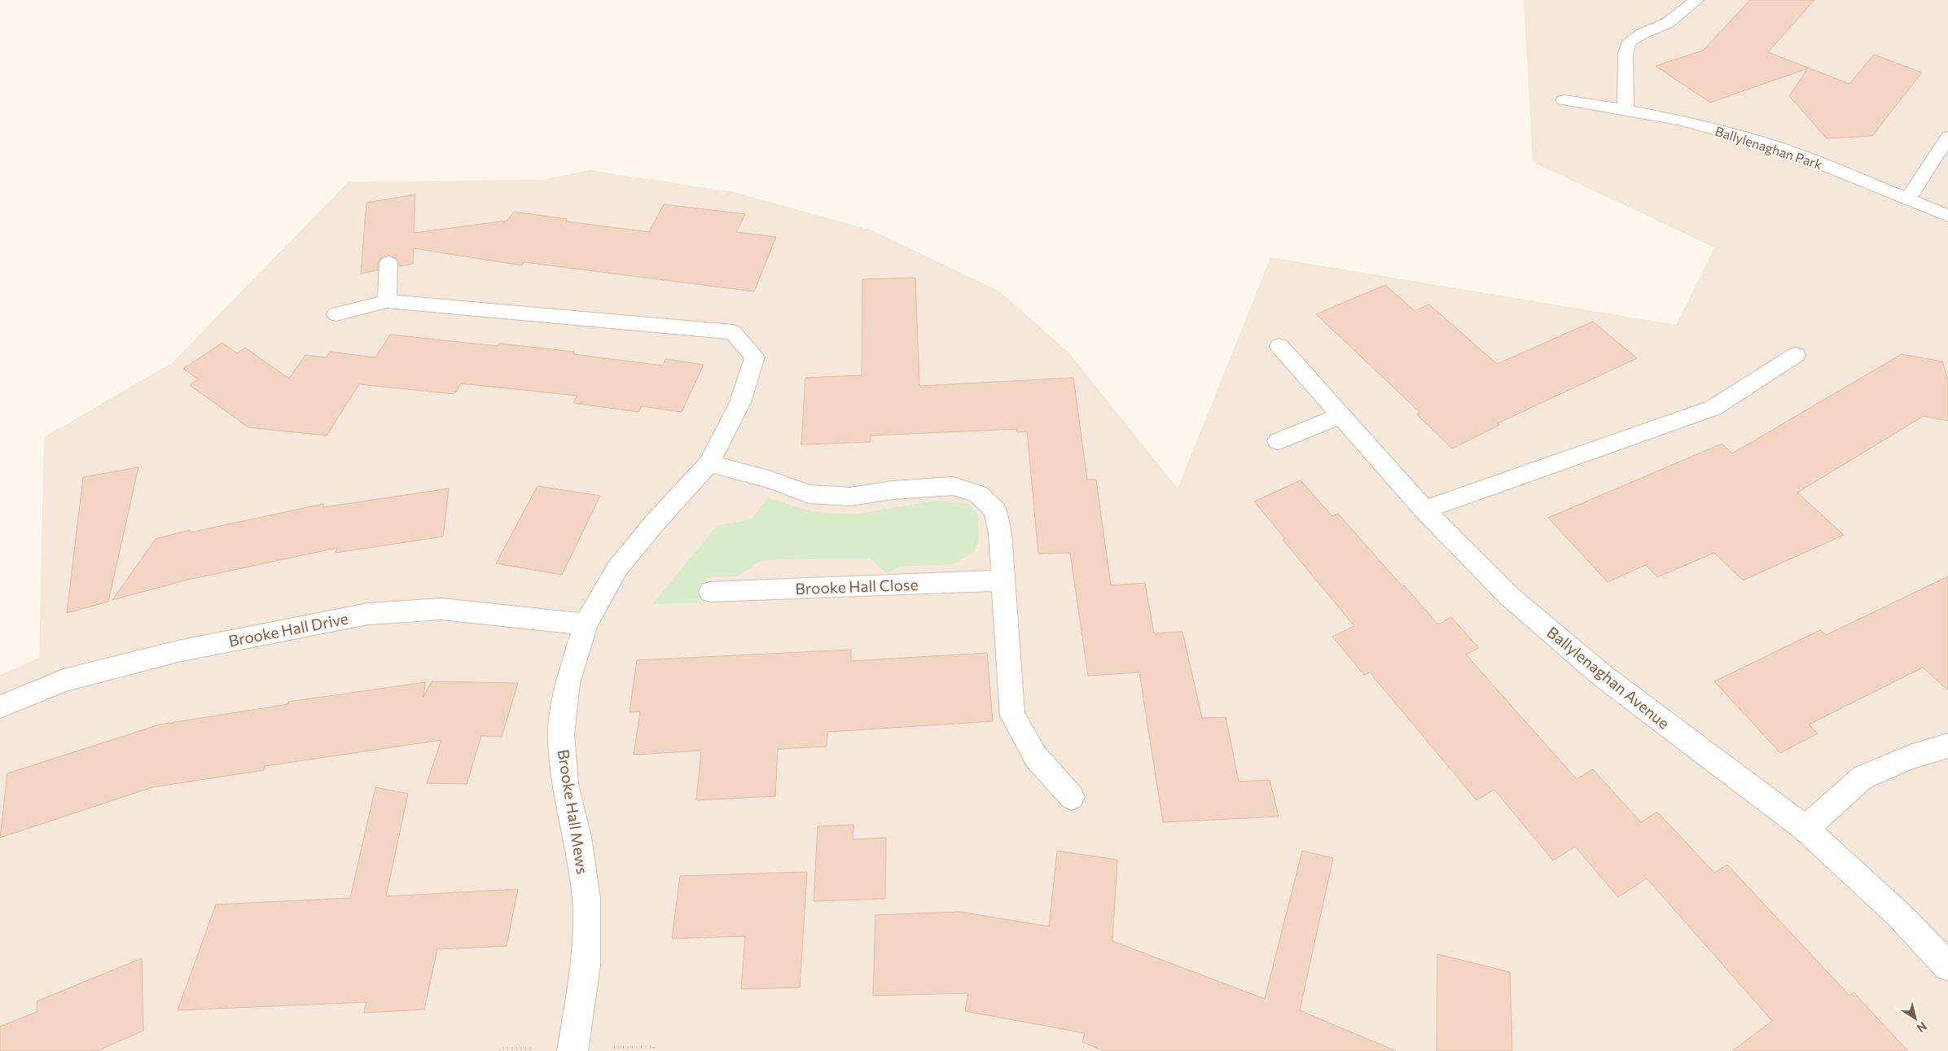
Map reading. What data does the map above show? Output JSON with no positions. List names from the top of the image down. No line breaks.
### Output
{"streets":{"street":["Ballylenaghan Park","Brooke Hall Close","Brooke Hall Drive","Ballylenaghan Avenue","Brooke Hall Mews"]},"crossings":[["Brooke Hall Drive","Brooke Hall Mews"]],"north":"bottom right"}
